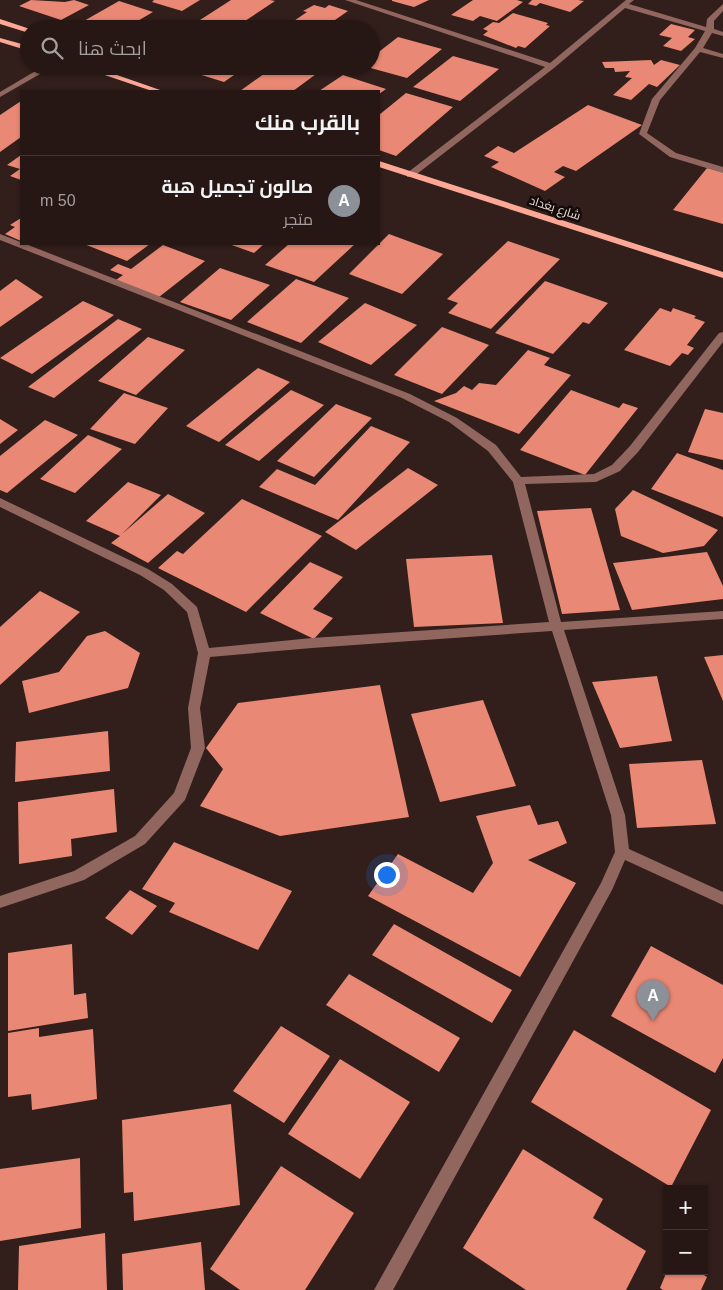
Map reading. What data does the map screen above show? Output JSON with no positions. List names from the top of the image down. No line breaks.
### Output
{"streets":{"main road":["شارع بغداد"]},"page":{"search":"ابحث هنا","heading":"بالقرب منك","list":[{"mark":"A","name":"صالون تجميل هبة","note":"متجر","value":"50 m"}],"pins":"A","map_buttons":["+","−"]}}
